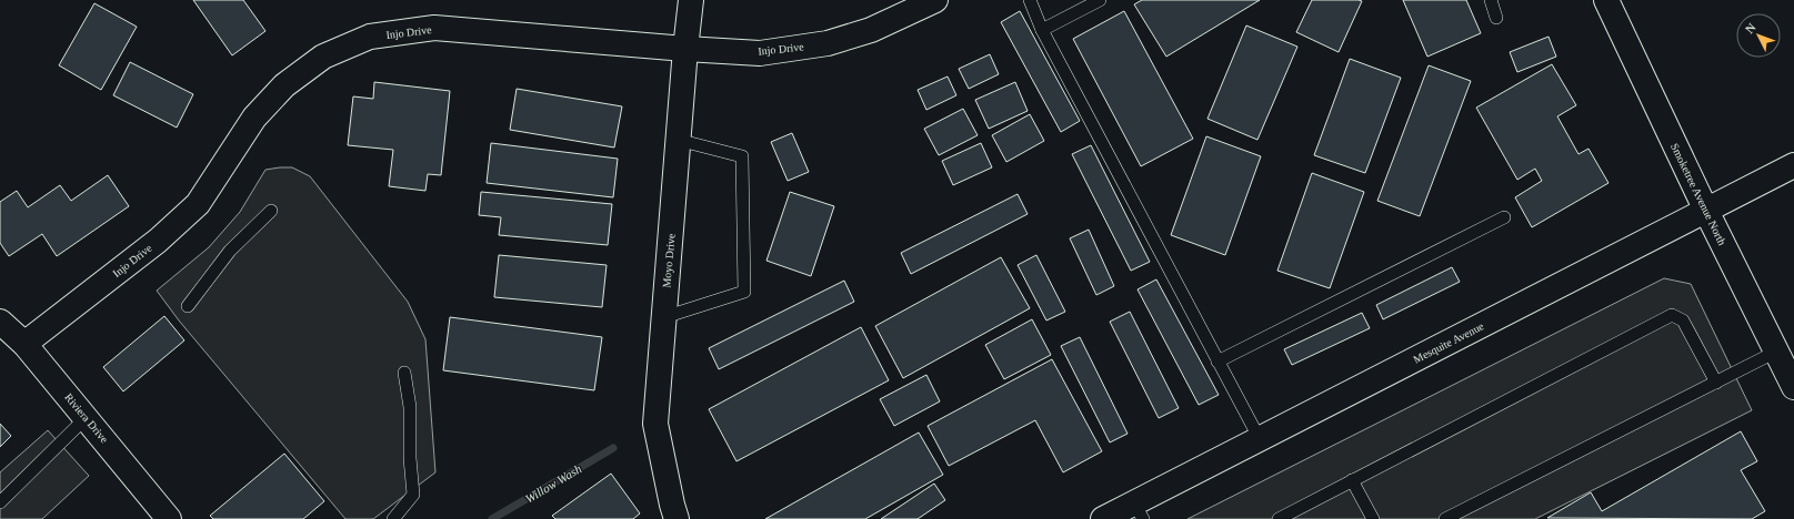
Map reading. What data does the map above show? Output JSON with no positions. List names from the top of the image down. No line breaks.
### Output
{"streets":{"street":["Injo Drive","Smoketree Avenue North","Moyo Drive","Mesquite Avenue","Riviera Drive"]},"crossings":[["Injo Drive","Moyo Drive"],["Injo Drive","Riviera Drive"],["Smoketree Avenue North","Mesquite Avenue"]],"water":["Willow Wash"],"north":"top left"}
